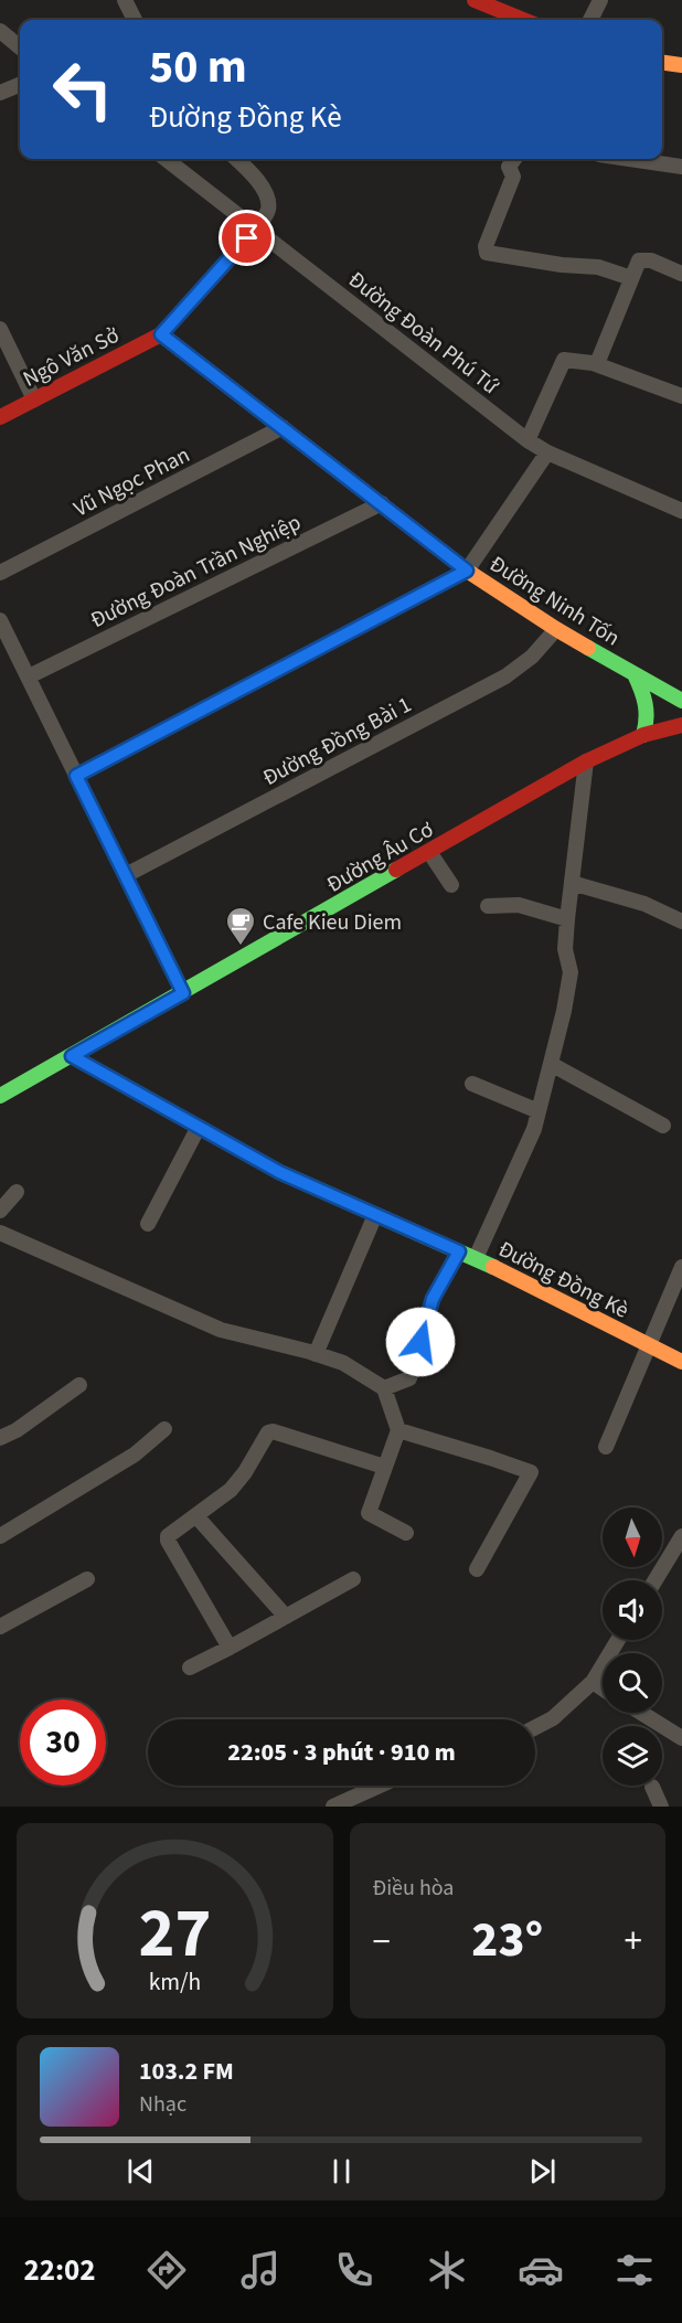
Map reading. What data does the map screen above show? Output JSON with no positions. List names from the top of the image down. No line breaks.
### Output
{"streets":{"street":["Đường Đoàn Phú Tứ","Ngô Văn Sở","Vũ Ngọc Phan","Đường Đoàn Trần Nghiệp","Đường Ninh Tốn","Đường Đồng Bài 1","Đường Âu Cơ","Đường Đồng Kè"]},"crossings":[["Ngô Văn Sở","Đường Ninh Tốn"],["Vũ Ngọc Phan","Đường Ninh Tốn"],["Đường Đoàn Trần Nghiệp","Đường Ninh Tốn"],["Đường Ninh Tốn","Đường Đồng Bài 1"],["Đường Âu Cơ","Đường Đồng Kè"]],"places":{"cafe":["Cafe Kieu Diem"]},"north":"bottom","page":{"turn":["50 m","Đường Đồng Kè"],"limit":"30","trip":"22:05 · 3 phút · 910 m","tile":"Điều hòa","heat":["−","23°","+"],"song":["103.2 FM","Nhạc"],"tabs":"22:02","gauge":["27","km/h"]}}
